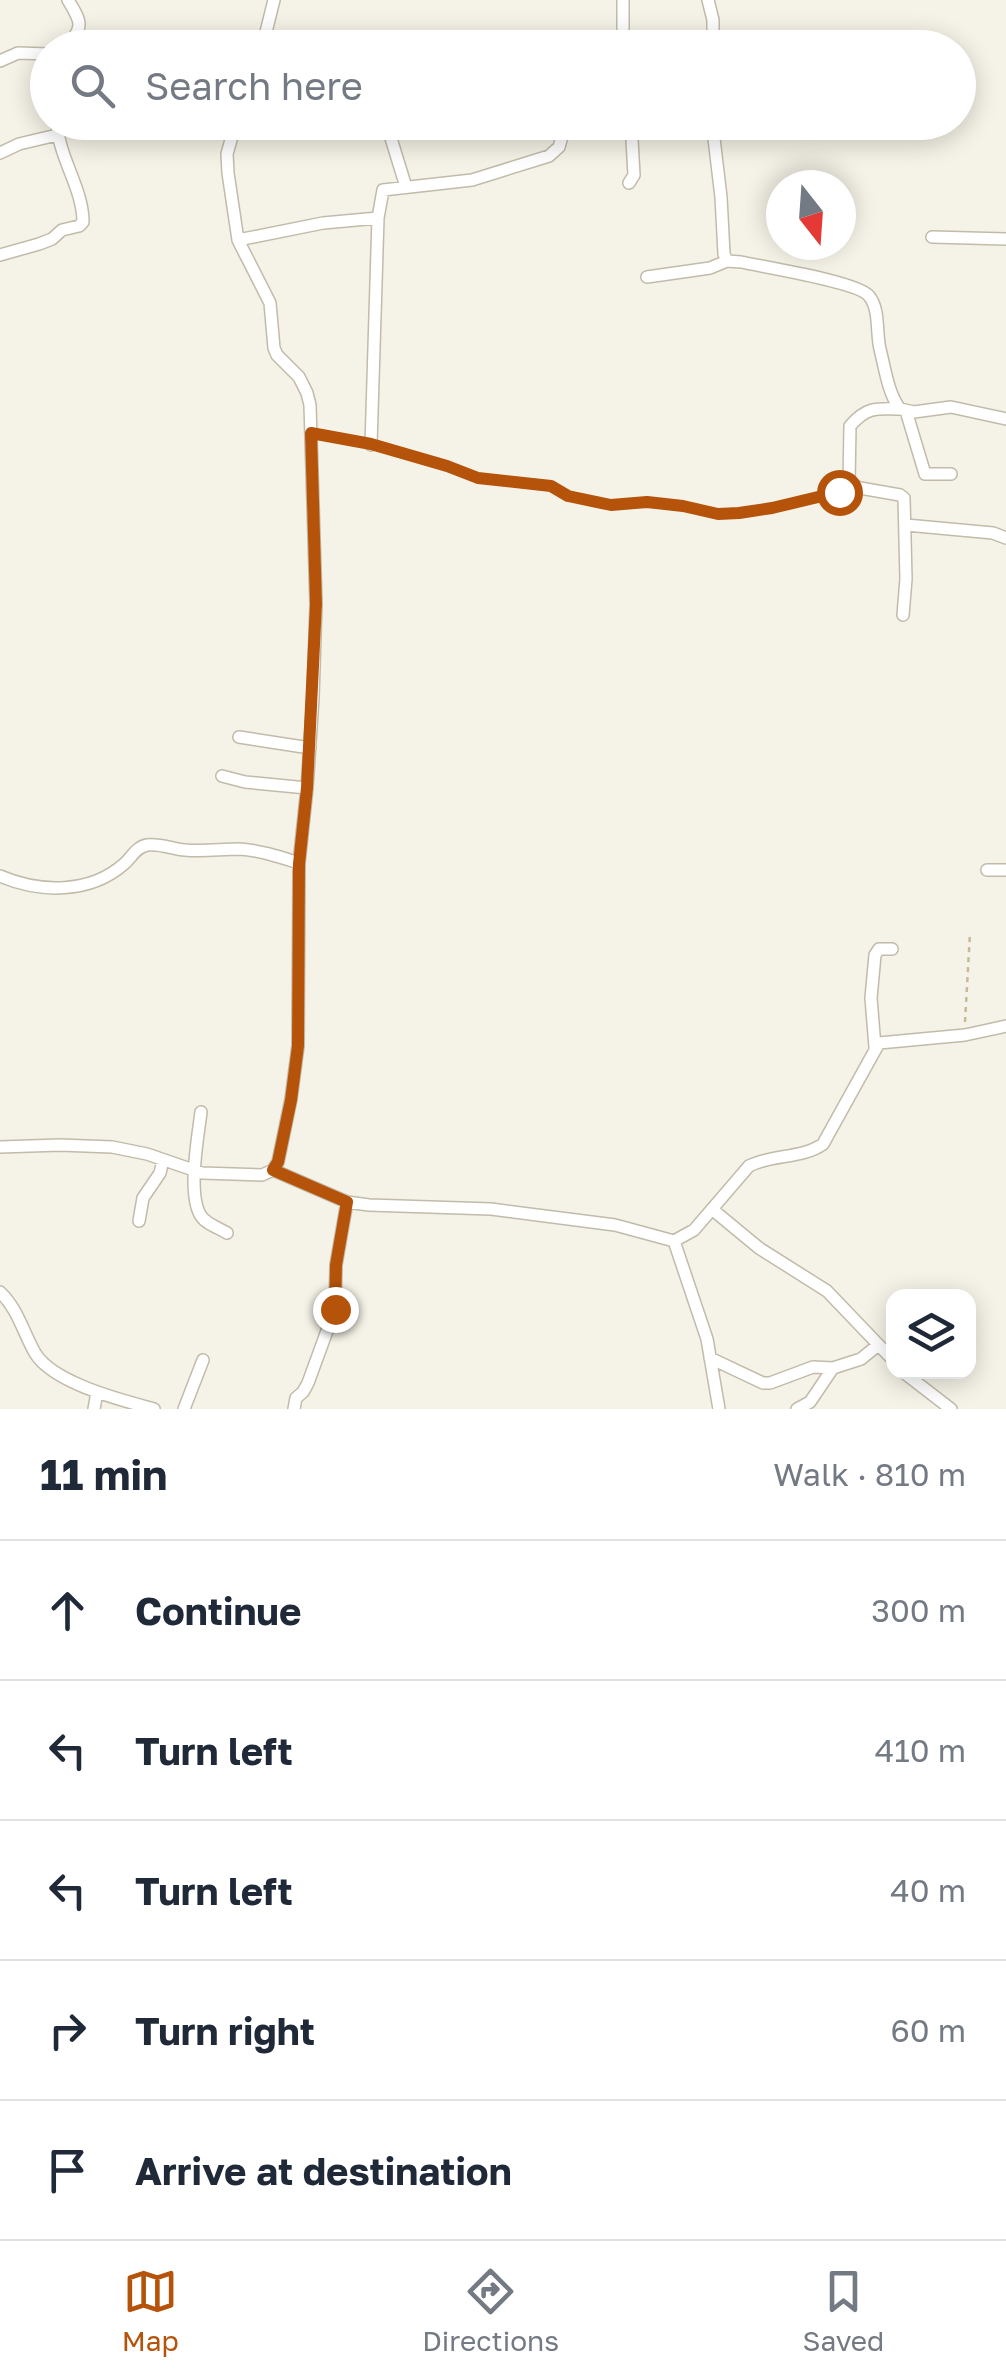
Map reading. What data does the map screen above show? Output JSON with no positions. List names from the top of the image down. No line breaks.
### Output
{"north":"bottom","page":{"search":"Search here","heading":["11 min","Walk · 810 m"],"list":[["Continue","300 m"],["Turn left","410 m"],["Turn left","40 m"],["Turn right","60 m"],"Arrive at destination"],"nav":["Map","Directions","Saved"]}}
